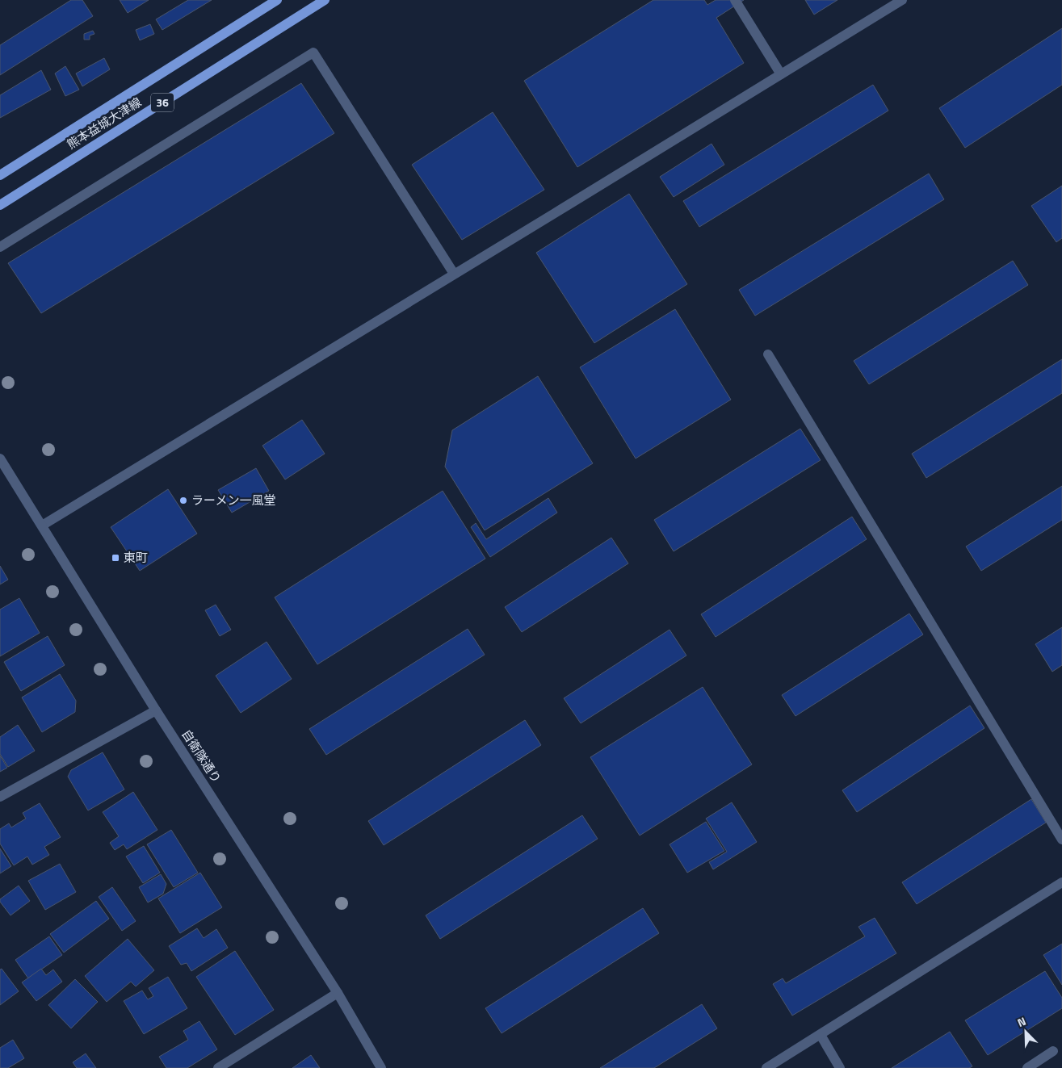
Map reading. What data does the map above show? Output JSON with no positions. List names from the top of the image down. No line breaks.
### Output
{"streets":{"main road":["36","熊本益城大津線"],"street":["自衛隊通り"]},"places":{"other":["ラーメン一風堂"],"transit":["東町"]},"north":"top left"}
